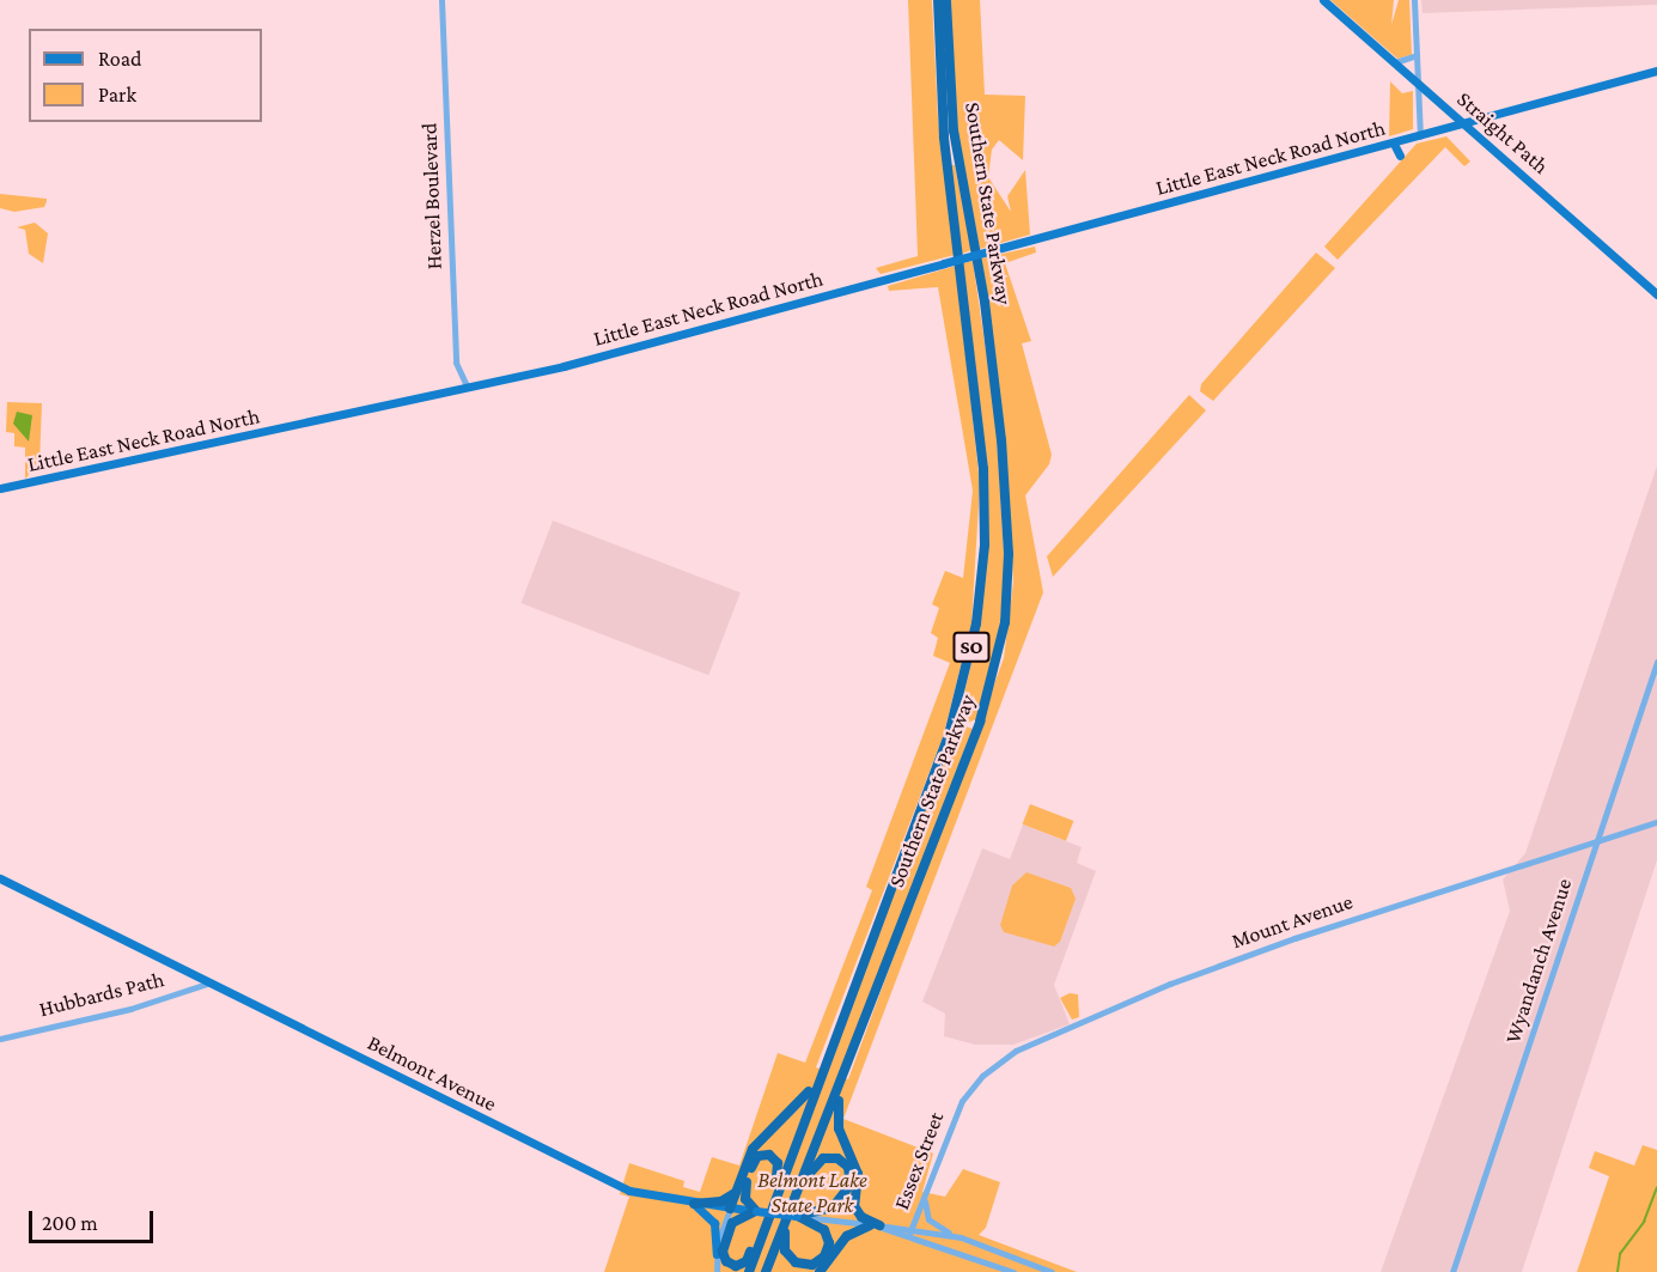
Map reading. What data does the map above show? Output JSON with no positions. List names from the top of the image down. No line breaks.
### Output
{"streets":{"highway":["Southern State Parkway","SO"],"main road":["Straight Path","Little East Neck Road North","Belmont Avenue"],"street":["Herzel Boulevard","Mount Avenue","Wyandanch Avenue","Hubbards Path","Essex Street"]},"crossings":[["Straight Path","Little East Neck Road North"],["Little East Neck Road North","Herzel Boulevard"],["Southern State Parkway","Belmont Avenue"],["Mount Avenue","Wyandanch Avenue"],["Mount Avenue","Essex Street"],["Hubbards Path","Belmont Avenue"],["Belmont Avenue","Essex Street"]],"parks":["Belmont Lake State Park"],"legend":["Road","Park"],"scale_bar":"200 m"}
